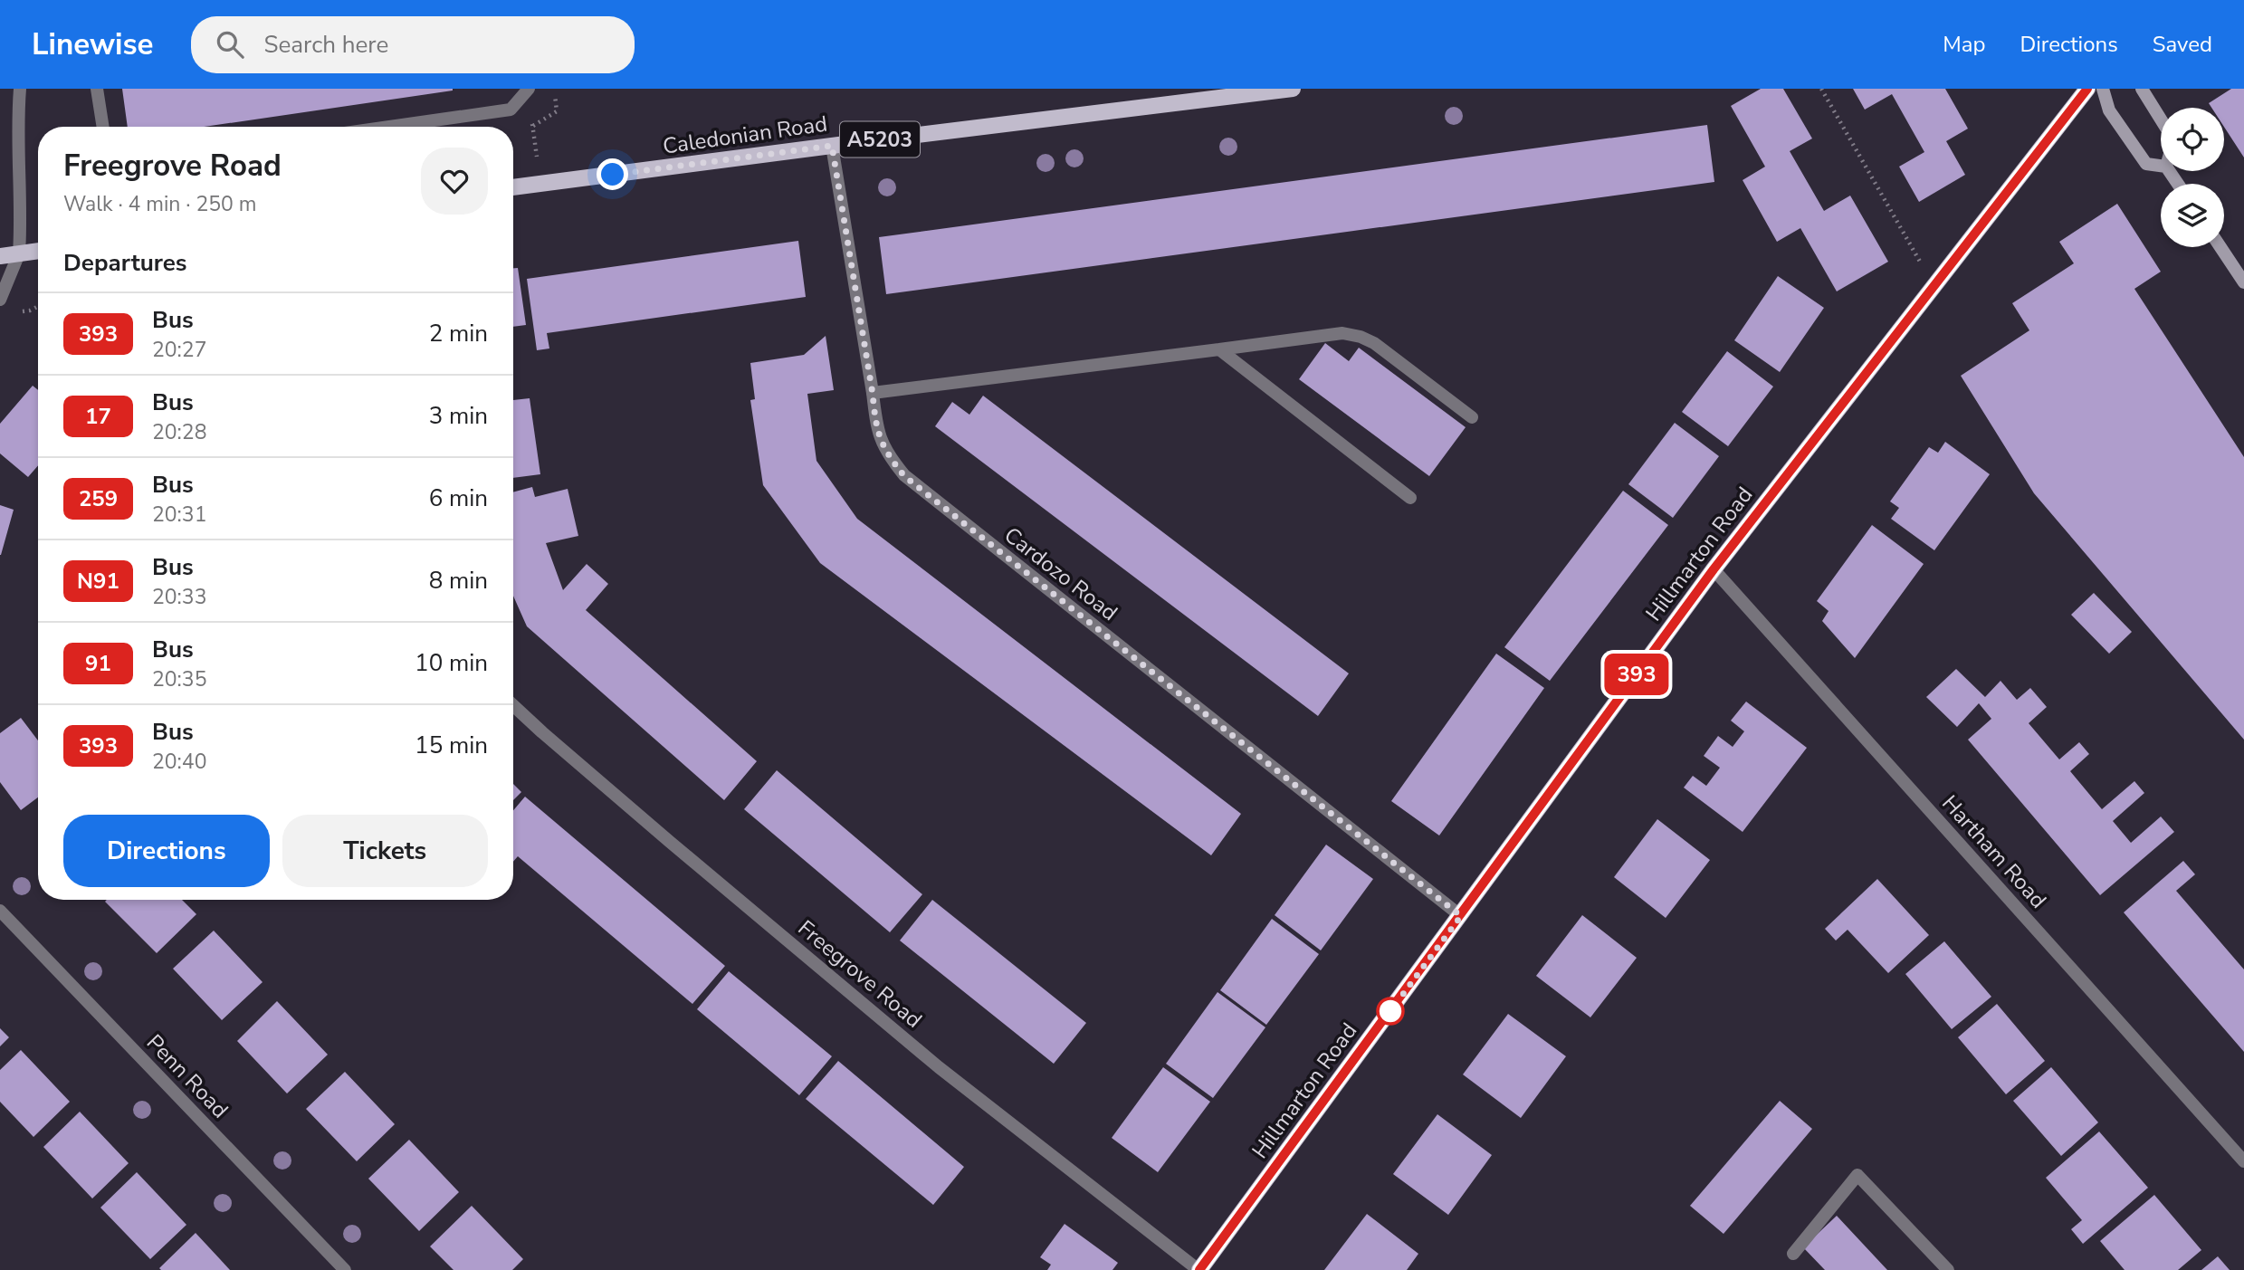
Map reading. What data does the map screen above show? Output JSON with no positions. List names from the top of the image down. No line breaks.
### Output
{"streets":{"main road":["Caledonian Road","A5203","Hillmarton Road"],"street":["Cardozo Road","Hartham Road","Freegrove Road","Penn Road"]},"crossings":[["Caledonian Road","Cardozo Road"],["Hillmarton Road","Cardozo Road"],["Hillmarton Road","Hartham Road"],["Hillmarton Road","Freegrove Road"]],"lines":["bus line 393"],"page":{"header":"Linewise","search":"Search here","nav":["Map","Directions","Saved"],"on_map":"393","heading":[["Freegrove Road","Walk · 4 min · 250 m"],"Departures"],"list":[{"mark":"393","name":"Bus","note":"20:27","value":"2 min"},{"mark":"17","name":"Bus","note":"20:28","value":"3 min"},{"mark":"259","name":"Bus","note":"20:31","value":"6 min"},{"mark":"N91","name":"Bus","note":"20:33","value":"8 min"},{"mark":"91","name":"Bus","note":"20:35","value":"10 min"},{"mark":"393","name":"Bus","note":"20:40","value":"15 min"}],"buttons":["Directions","Tickets"]}}
